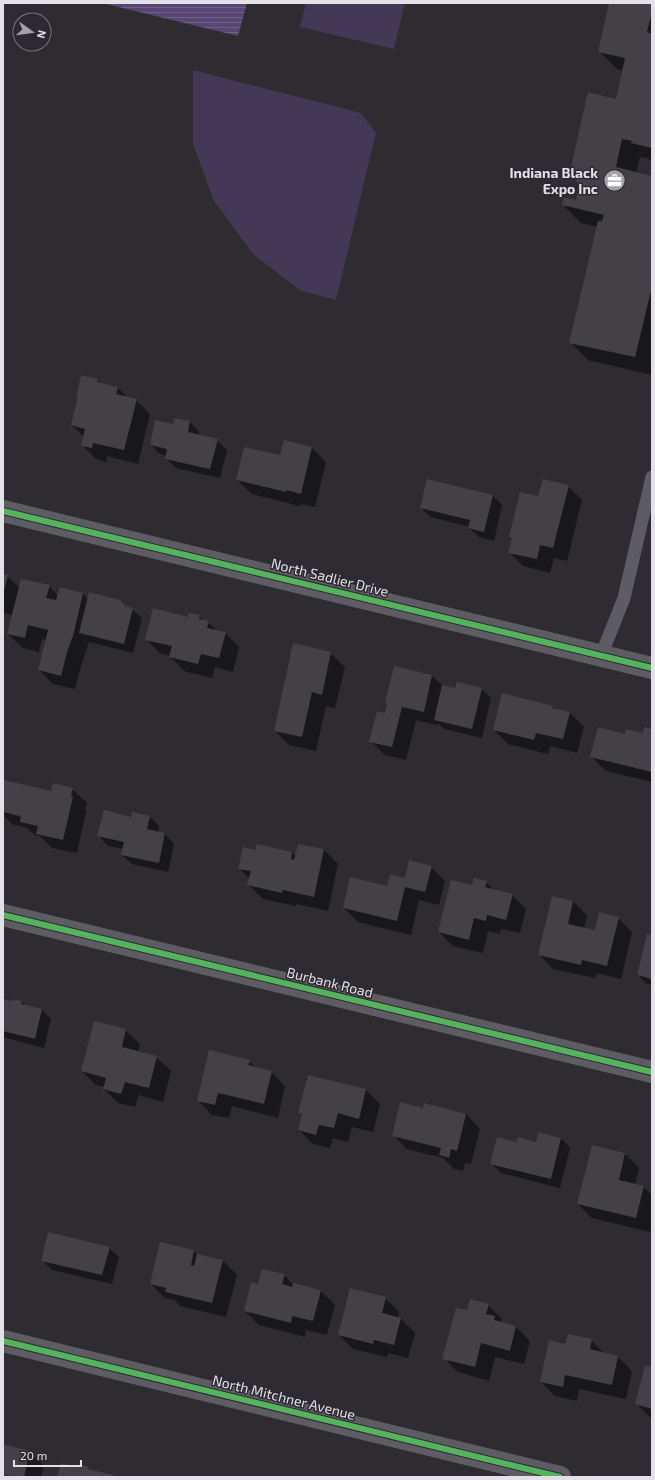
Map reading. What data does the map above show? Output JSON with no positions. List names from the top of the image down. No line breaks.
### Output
{"streets":{"street":["North Sadlier Drive","Burbank Road","North Mitchner Avenue"]},"places":{"office":["Indiana Black Expo Inc"]},"scale_bar":"20 m","north":"right"}
